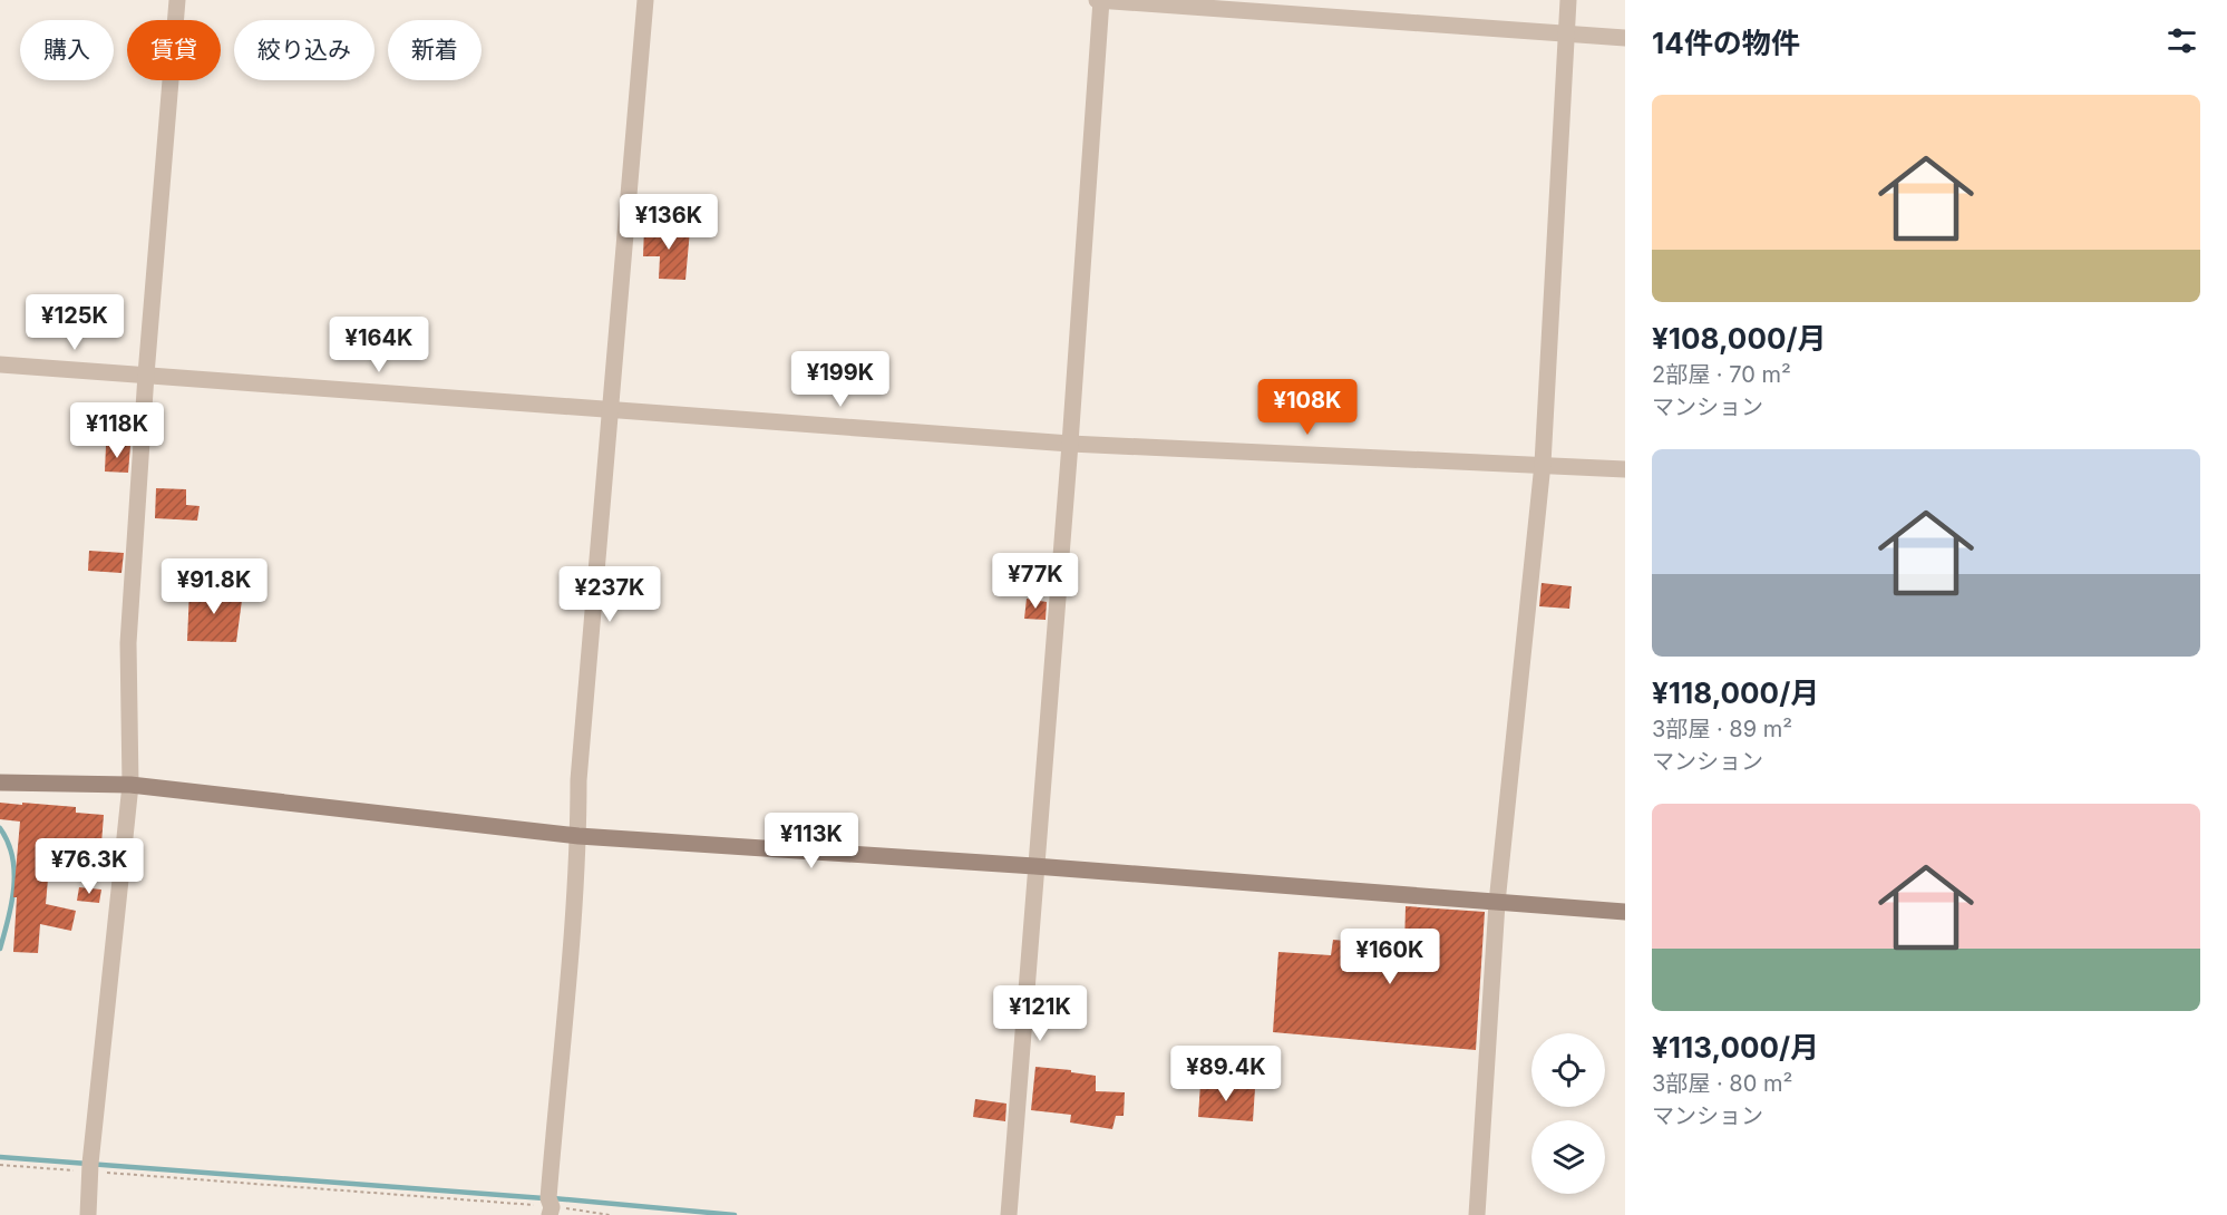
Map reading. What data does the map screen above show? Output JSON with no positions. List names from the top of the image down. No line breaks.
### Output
{"page":{"heading":"14件の物件","chip":["購入","賃貸","絞り込み","新着"],"list":[{"name":"¥108,000/月","note":"2部屋 · 70 m² · マンション"},{"name":"¥118,000/月","note":"3部屋 · 89 m² · マンション"},{"name":"¥113,000/月","note":"3部屋 · 80 m² · マンション"}],"price":["¥136K","¥125K","¥164K","¥199K","¥108K","¥118K","¥77K","¥91.8K","¥237K","¥113K","¥76.3K","¥160K","¥121K","¥89.4K"]}}
